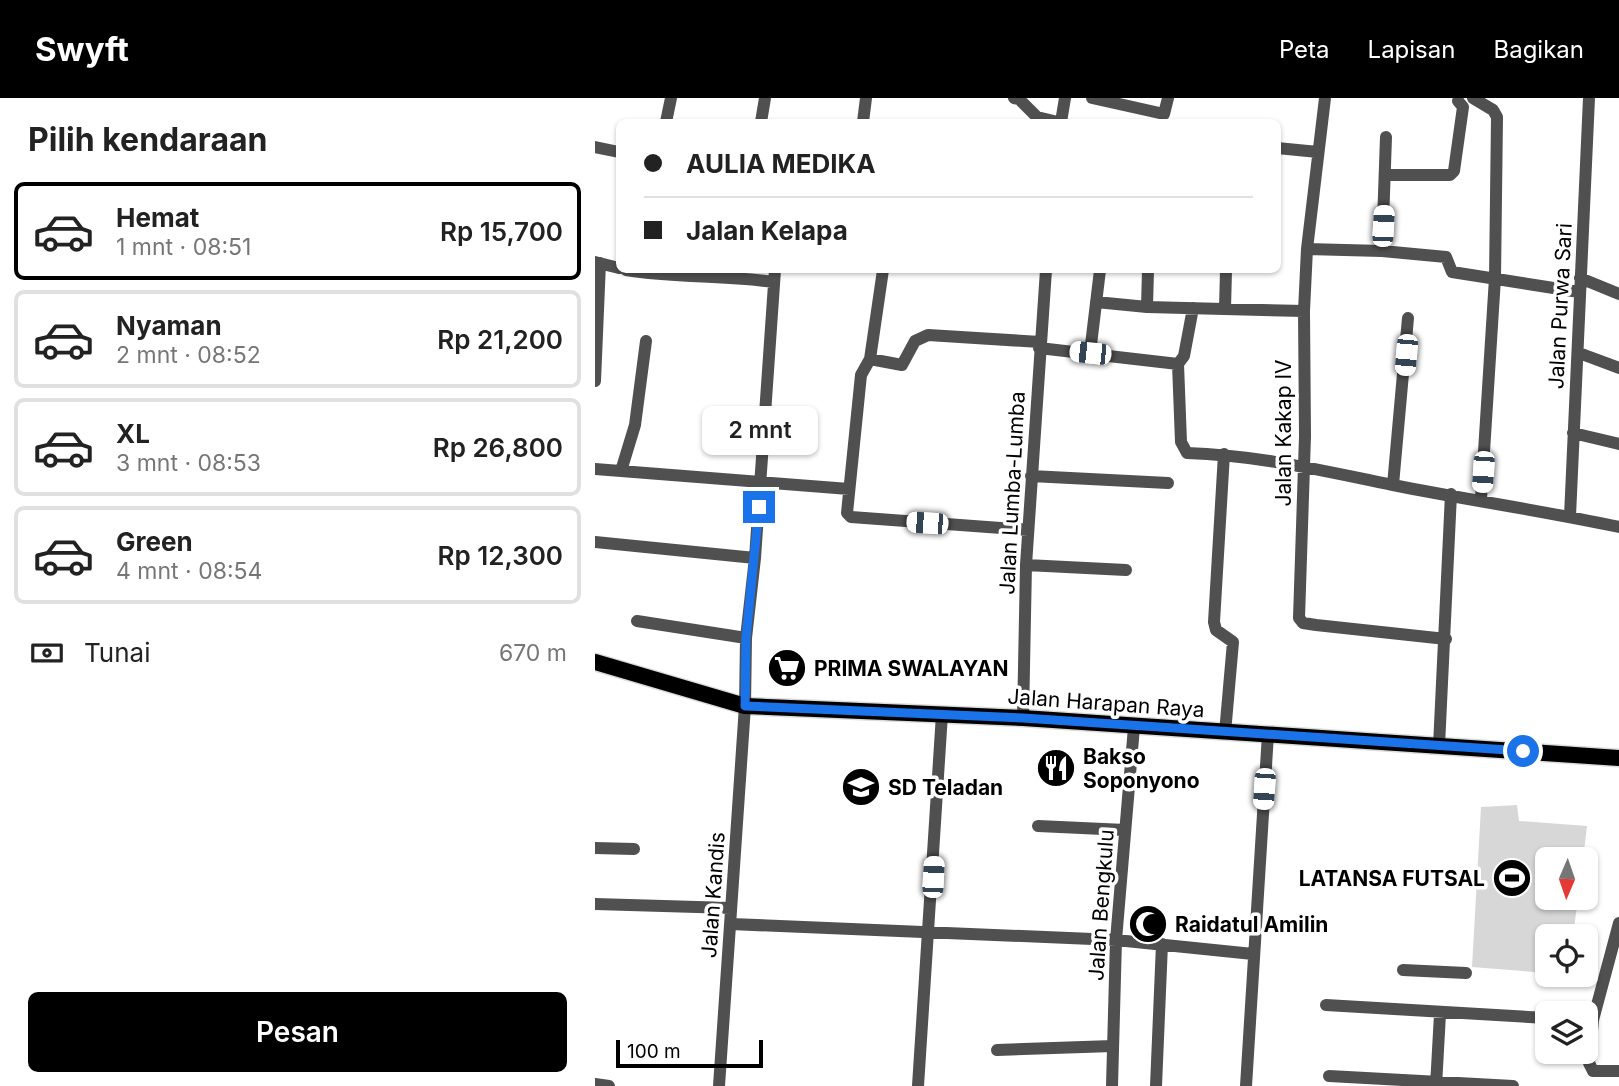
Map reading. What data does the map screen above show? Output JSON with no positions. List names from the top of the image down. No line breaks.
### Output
{"streets":{"main road":["Jalan Harapan Raya"],"street":["Jalan Purwa Sari","Jalan Kakap IV","Jalan Lumba-Lumba","Jalan Kandis","Jalan Bengkulu"]},"crossings":[["Jalan Lumba-Lumba","Jalan Harapan Raya"],["Jalan Harapan Raya","Jalan Kandis"],["Jalan Harapan Raya","Jalan Bengkulu"]],"places":{"supermarket":["PRIMA SWALAYAN"],"restaurant":["Bakso Soponyono"],"school or university":["SD Teladan"],"sports":["LATANSA FUTSAL"],"mosque":["Raidatul Amilin"]},"scale_bar":"100 m","north":"bottom","page":{"header":"Swyft","nav":["Peta","Lapisan","Bagikan"],"heading":"Pilih kendaraan","banner":["AULIA MEDIKA","Jalan Kelapa"],"list":[{"name":"Hemat","note":"1 mnt · 08:51","value":"Rp 15,700"},{"name":"Nyaman","note":"2 mnt · 08:52","value":"Rp 21,200"},{"name":"XL","note":"3 mnt · 08:53","value":"Rp 26,800"},{"name":"Green","note":"4 mnt · 08:54","value":"Rp 12,300"}],"bubble":"2 mnt","pay":["Tunai","670 m"],"buttons":"Pesan","scale":"100 m"}}
